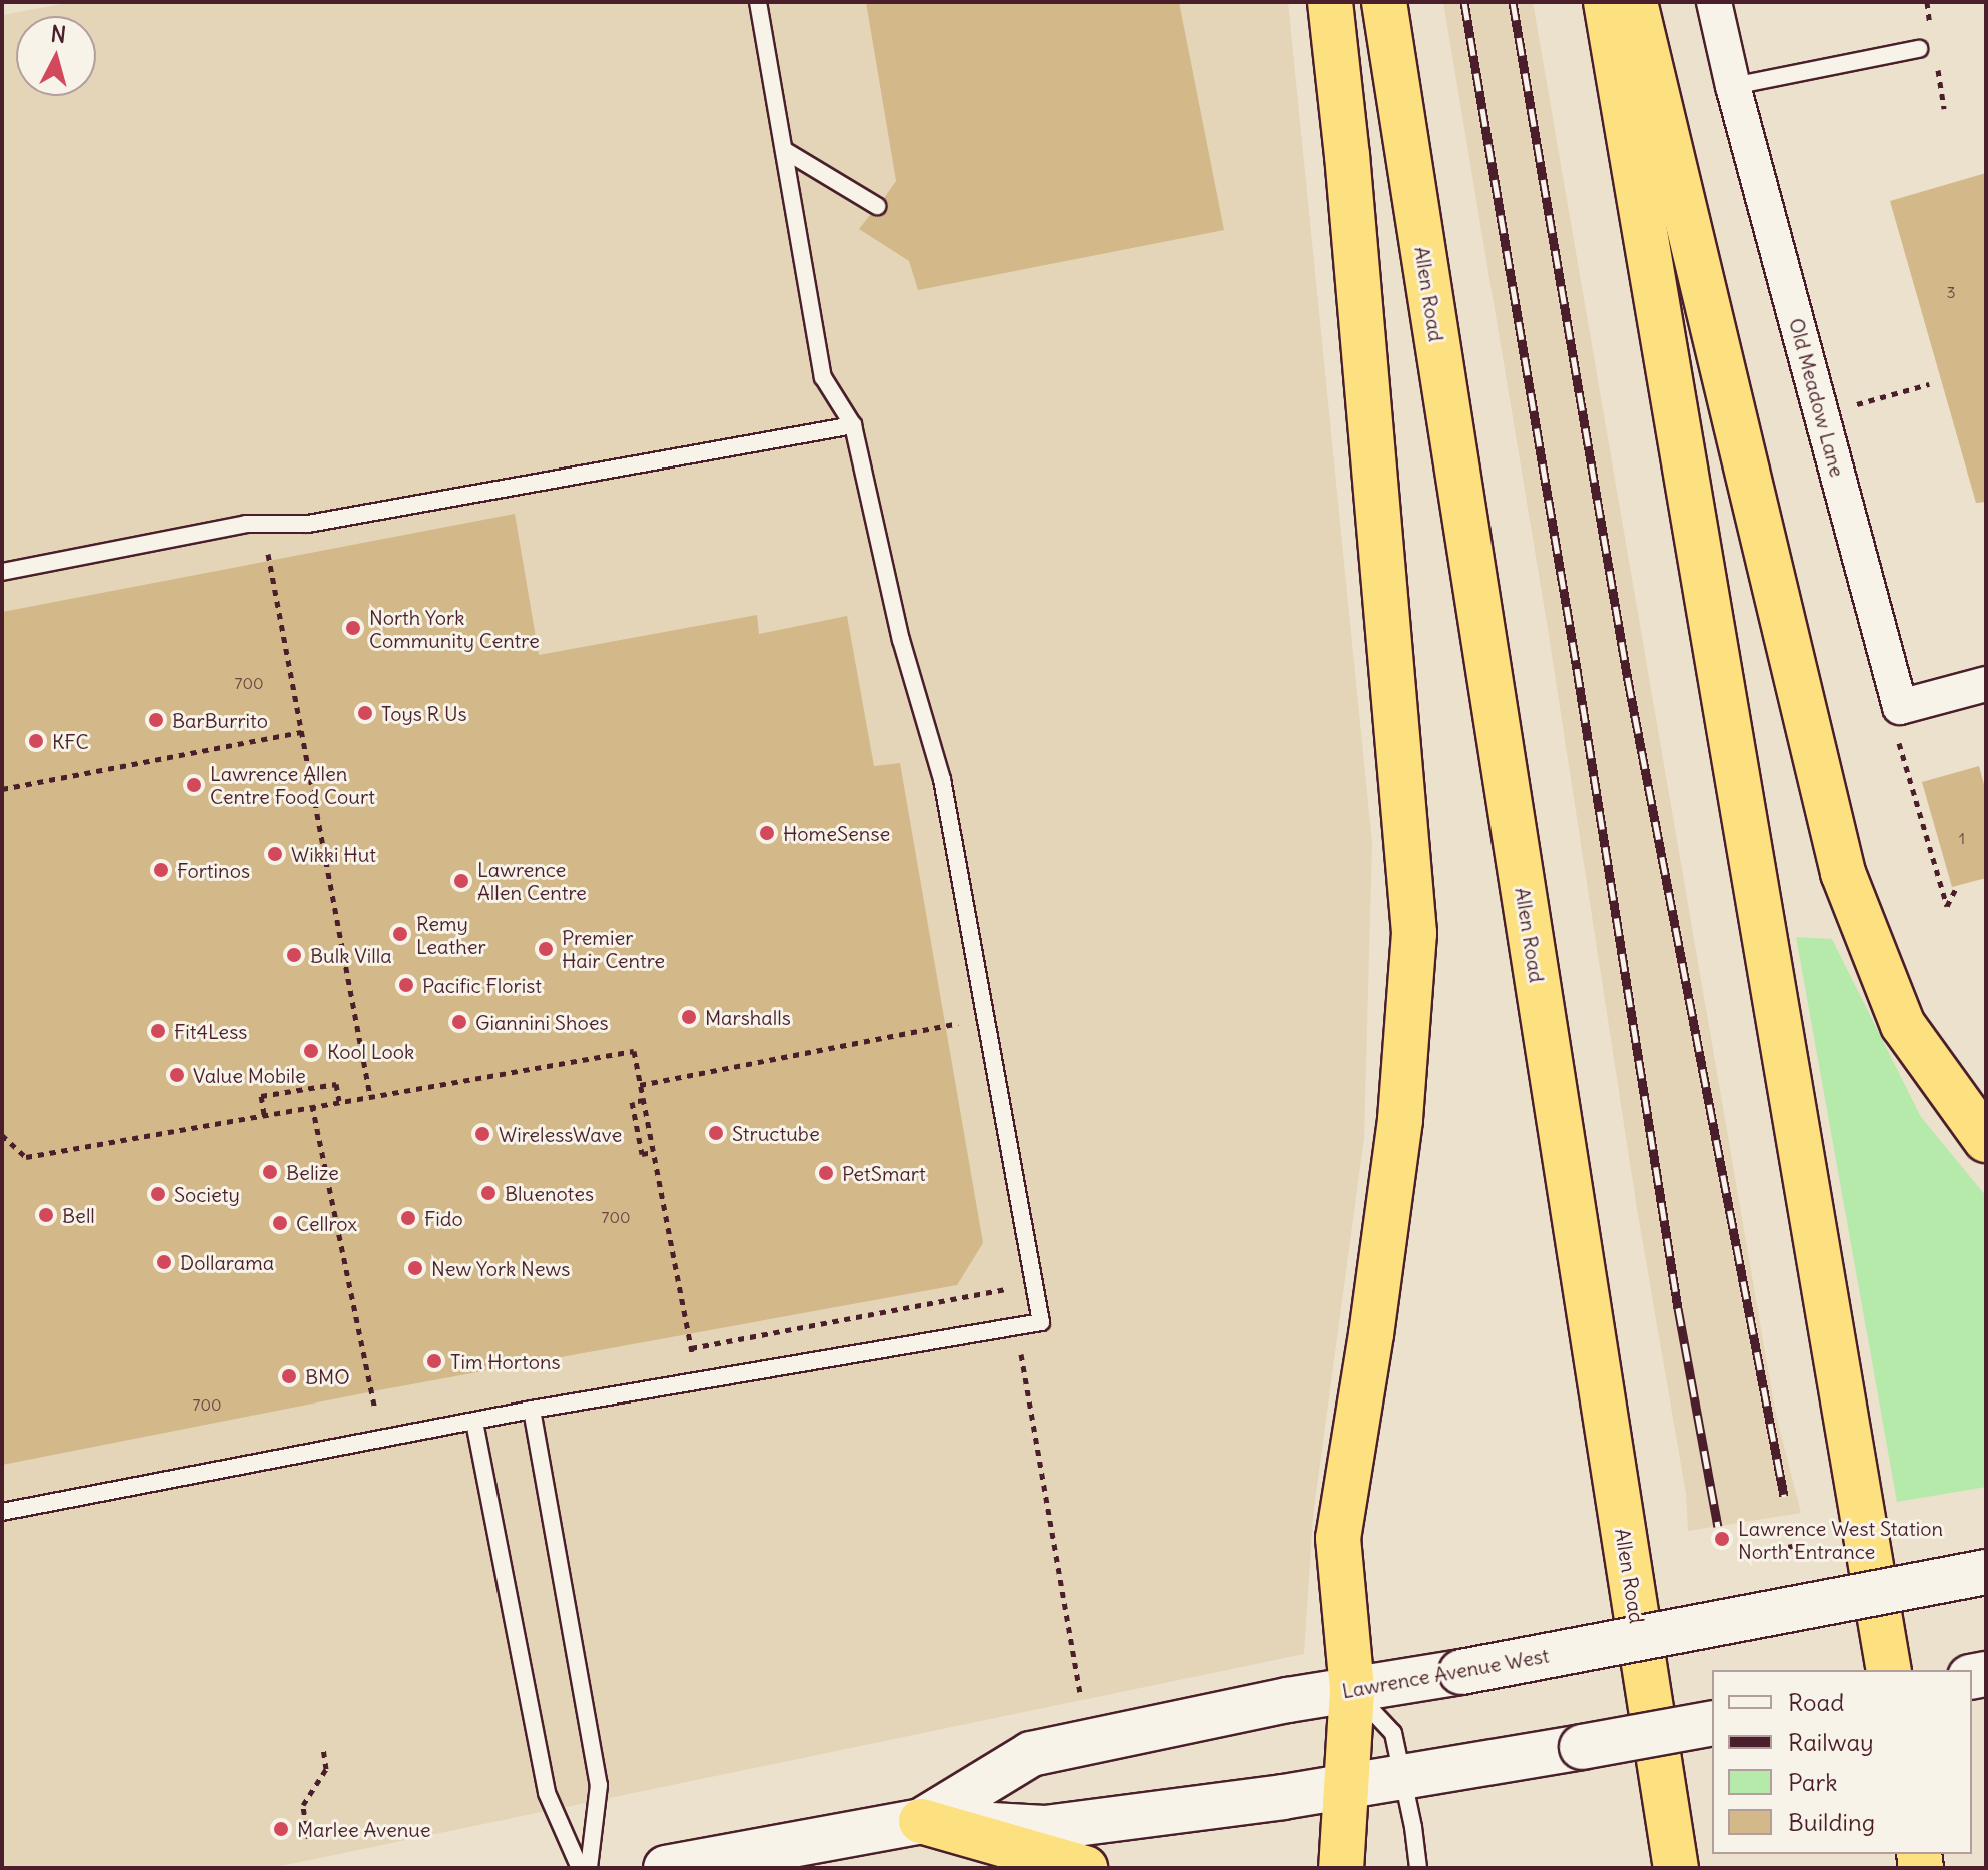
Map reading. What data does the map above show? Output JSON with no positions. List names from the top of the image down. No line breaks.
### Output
{"streets":{"highway":["Allen Road"],"main road":["Lawrence Avenue West"],"street":["Old Meadow Lane"]},"places":["North York Community Centre","Toys R Us","BarBurrito","KFC","Lawrence Allen Centre Food Court","HomeSense","Wikki Hut","Fortinos","Lawrence Allen Centre","Remy Leather","Premier Hair Centre","Bulk Villa","Pacific Florist","Marshalls","Giannini Shoes","Fit4Less","Kool Look","Value Mobile","Structube","WirelessWave","Belize","PetSmart","Bluenotes","Society","Bell","Fido","Cellrox","Dollarama","New York News","Tim Hortons","BMO","Lawrence West Station North Entrance","Marlee Avenue"],"house_numbers":["3","700","1","700","700"],"legend":["Road","Railway","Park","Building"],"north":"top"}
